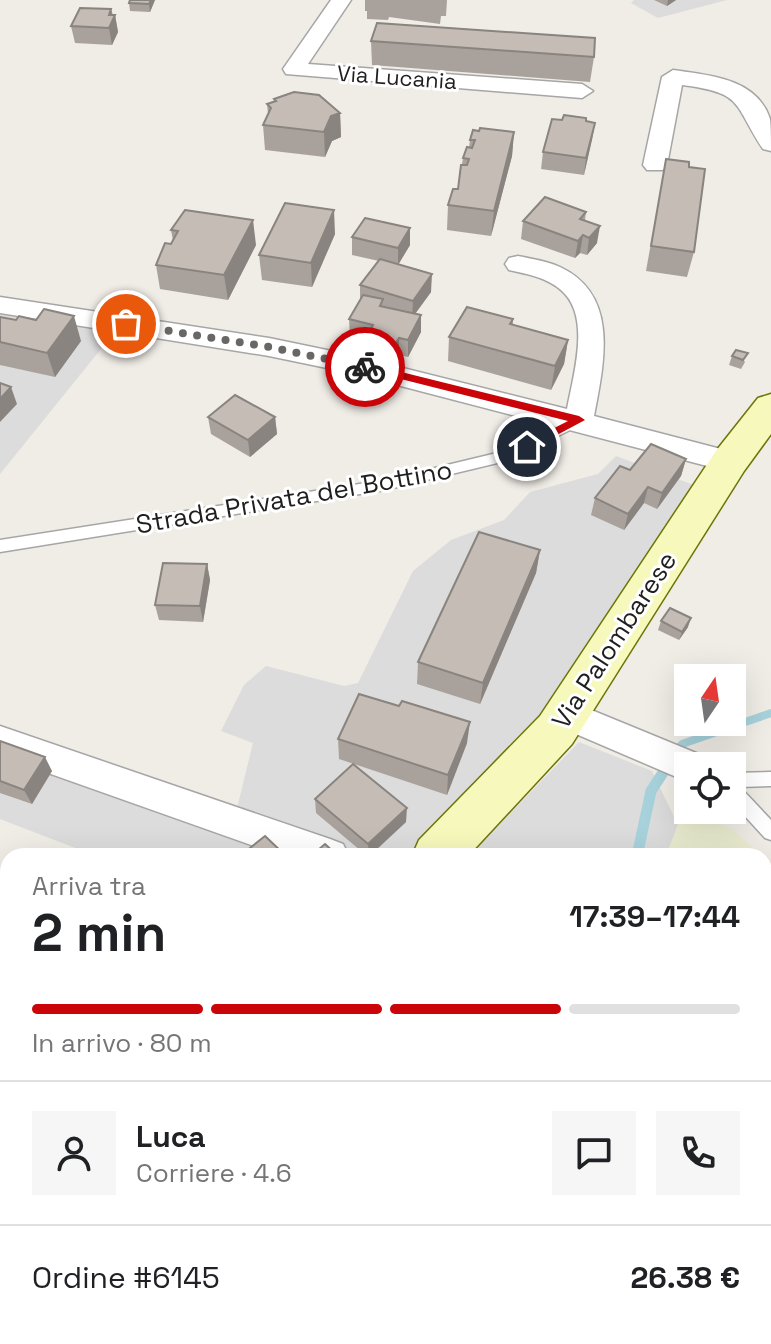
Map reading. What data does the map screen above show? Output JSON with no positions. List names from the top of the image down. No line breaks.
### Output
{"streets":{"main road":["Via Palombarese"],"street":["Via Lucania"],"lane":["Strada Privata del Bottino"]},"north":"top","page":{"heading":["2 min","Arriva tra","17:39–17:44"],"panel":["Luca","Corriere · 4.6","Ordine #6145","26.38 €"],"bar":"In arrivo · 80 m"}}
